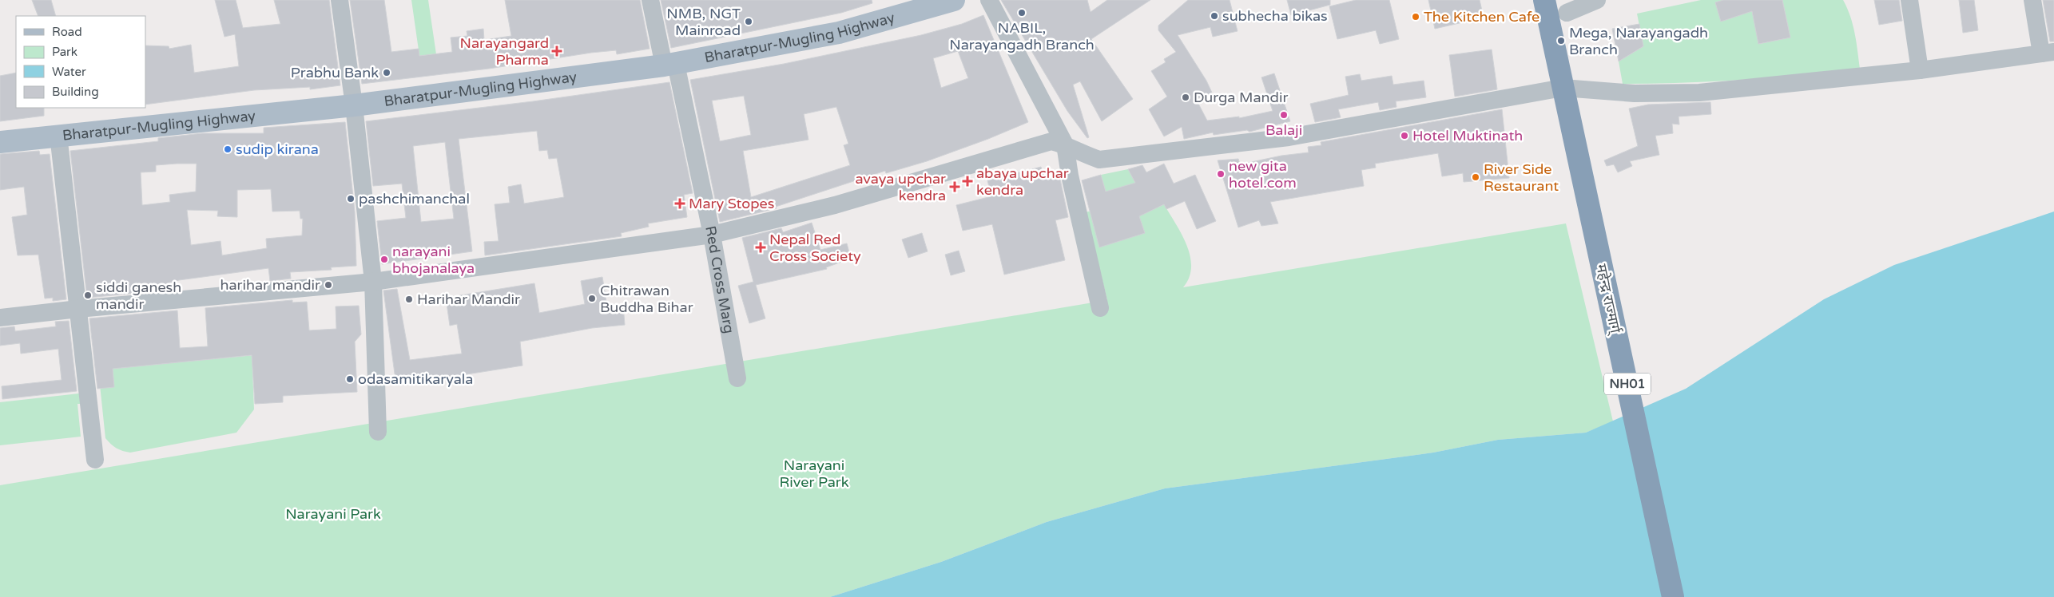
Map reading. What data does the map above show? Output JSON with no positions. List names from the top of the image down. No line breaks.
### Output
{"streets":{"highway":["महेन्द्र राज्मार्ग्","NH01"],"main road":["Bharatpur-Mugling Highway"],"street":["Red Cross Marg"]},"crossings":[["Bharatpur-Mugling Highway","Red Cross Marg"]],"parks":["Narayani River Park","Narayani Park"],"places":{"other":["NABIL, Narayangadh Branch","subhecha bikas","The Kitchen Cafe","NMB, NGT Mainroad","Mega, Narayangadh Branch","Prabhu Bank","Durga Mandir","Balaji","Hotel Muktinath","sudip kirana","new gita hotel.com","River Side Restaurant","pashchimanchal","narayani bhojanalaya","harihar mandir","siddi ganesh mandir","Chitrawan Buddha Bihar","Harihar Mandir","odasamitikaryala"],"health":["Narayangard Pharma","abaya upchar kendra","avaya upchar kendra","Mary Stopes","Nepal Red Cross Society"]},"legend":["Road","Park","Water","Building"]}
